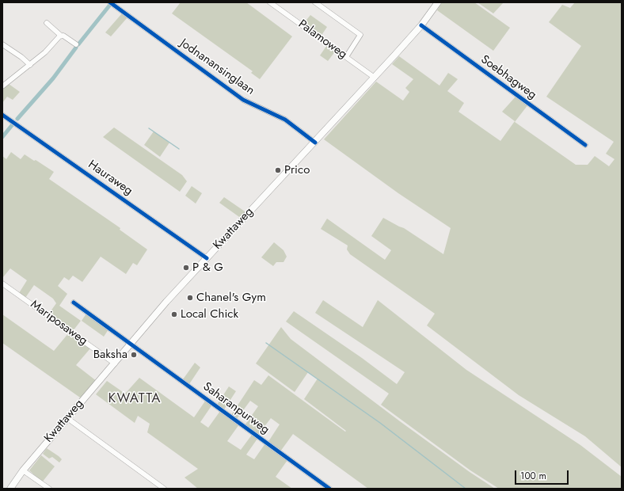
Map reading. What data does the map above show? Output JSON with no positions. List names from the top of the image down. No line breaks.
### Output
{"streets":{"main road":["Kwattaweg"],"street":["Palamoweg","Jodnanansinglaan","Soebhagweg","Hauraweg","Mariposaweg","Saharanpurweg"]},"crossings":[["Palamoweg","Kwattaweg"],["Jodnanansinglaan","Kwattaweg"],["Soebhagweg","Kwattaweg"],["Hauraweg","Kwattaweg"],["Kwattaweg","Mariposaweg"],["Kwattaweg","Saharanpurweg"]],"districts":["KWATTA"],"places":["Prico","P & G","Chanel's Gym","Local Chick","Baksha"],"scale_bar":"100 m"}
